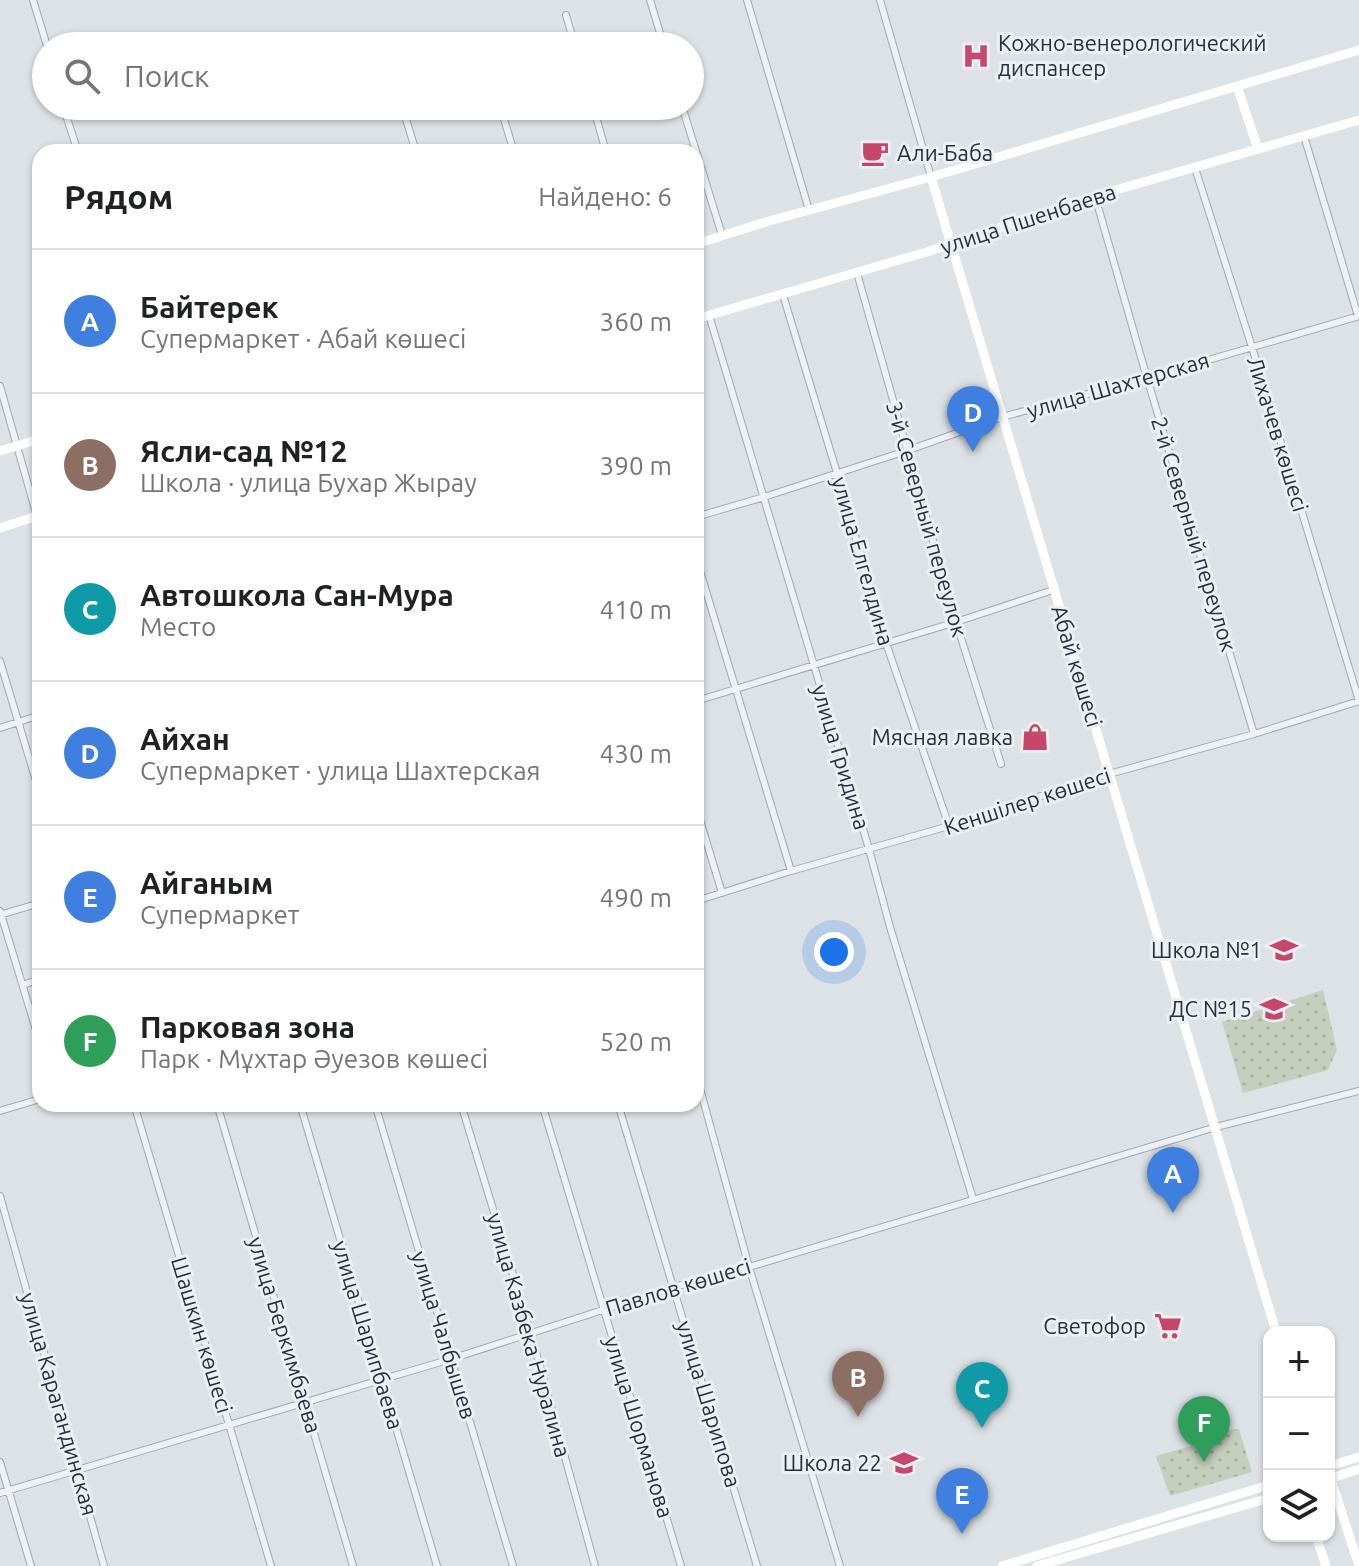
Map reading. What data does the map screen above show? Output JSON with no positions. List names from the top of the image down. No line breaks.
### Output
{"streets":{"main road":["улица Пшенбаева","Абай көшесі"],"street":["улица Шахтерская","Лихачев көшесі","3-й Северный переулок","2-й Северный переулок","улица Елгелдина","улица Гридина","Кеншілер көшесі","Павлов көшесі","Шашкин көшесі","улица Беркимбаева","улица Шарипбаева","улица Чалбышев","улица Казбека Нуралина","улица Карагандинская","улица Шарипова","улица Шорманова"]},"crossings":[["улица Пшенбаева","Лихачев көшесі"],["улица Пшенбаева","3-й Северный переулок"],["улица Пшенбаева","2-й Северный переулок"],["улица Пшенбаева","улица Елгелдина"],["улица Пшенбаева","Абай көшесі"],["улица Пшенбаева","улица Гридина"],["улица Шахтерская","Лихачев көшесі"],["улица Шахтерская","3-й Северный переулок"],["улица Шахтерская","2-й Северный переулок"],["улица Шахтерская","улица Елгелдина"],["улица Шахтерская","Абай көшесі"],["улица Шахтерская","улица Гридина"],["Лихачев көшесі","Кеншілер көшесі"],["2-й Северный переулок","Кеншілер көшесі"],["улица Елгелдина","Кеншілер көшесі"],["Абай көшесі","Кеншілер көшесі"],["Абай көшесі","Павлов көшесі"],["улица Гридина","Кеншілер көшесі"],["улица Гридина","Павлов көшесі"],["Павлов көшесі","Шашкин көшесі"],["Павлов көшесі","улица Беркимбаева"],["Павлов көшесі","улица Шарипбаева"],["Павлов көшесі","улица Чалбышев"],["Павлов көшесі","улица Казбека Нуралина"],["Павлов көшесі","улица Карагандинская"],["Павлов көшесі","улица Шарипова"],["Павлов көшесі","улица Шорманова"]],"places":{"hospital":["Кожно-венерологический диспансер"],"cafe":["Али-Баба"],"shop":["Мясная лавка"],"school or university":["Школа №1","ДС №15","Школа 22"],"supermarket":["Светофор"]},"page":{"search":"Поиск","heading":["Рядом","Найдено: 6"],"list":[{"mark":"A","name":"Байтерек","note":"Супермаркет · Абай көшесі","value":"360 m"},{"mark":"B","name":"Ясли-сад №12","note":"Школа · улица Бухар Жырау","value":"390 m"},{"mark":"C","name":"Автошкола Сан-Мура","note":"Место","value":"410 m"},{"mark":"D","name":"Айхан","note":"Супермаркет · улица Шахтерская","value":"430 m"},{"mark":"E","name":"Айганым","note":"Супермаркет","value":"490 m"},{"mark":"F","name":"Парковая зона","note":"Парк · Мұхтар Әуезов көшесі","value":"520 m"}],"pins":["D","A","B","C","F","E"],"map_buttons":["+","−"]}}
